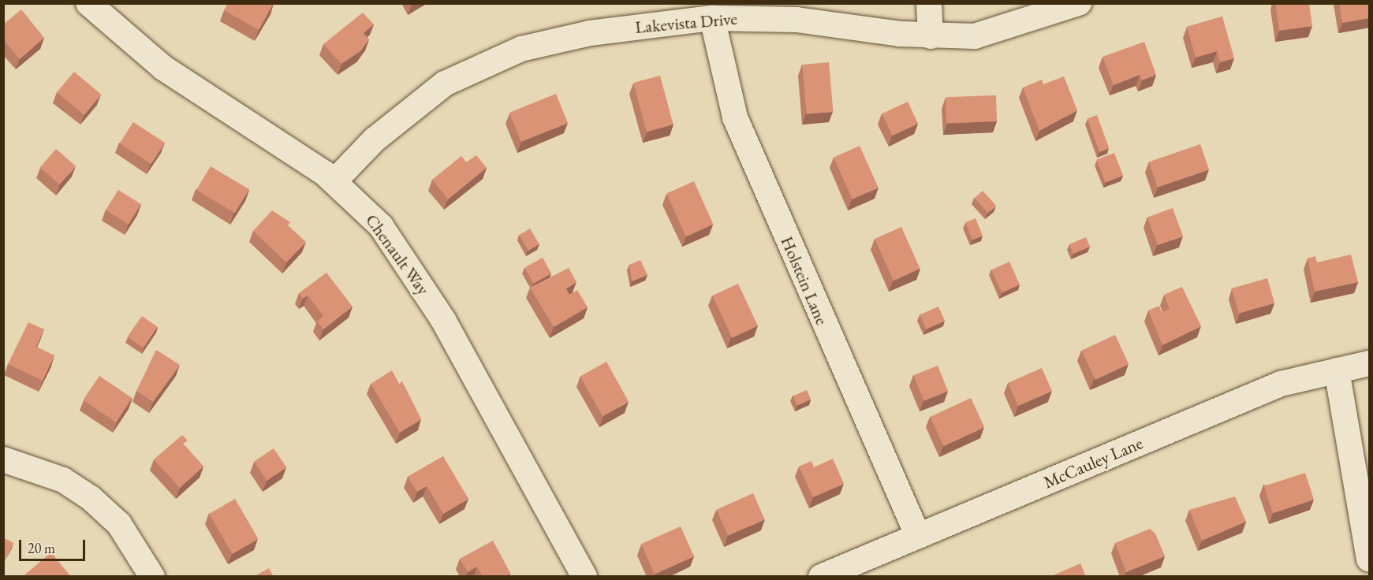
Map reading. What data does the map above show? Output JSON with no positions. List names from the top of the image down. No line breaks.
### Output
{"streets":{"street":["Lakevista Drive","Chenault Way","Holstein Lane","McCauley Lane"]},"crossings":[["Lakevista Drive","Chenault Way"],["Lakevista Drive","Holstein Lane"],["Holstein Lane","McCauley Lane"]],"scale_bar":"20 m"}
